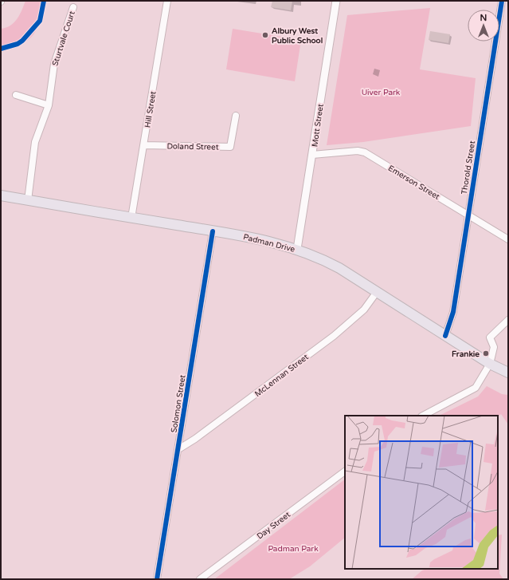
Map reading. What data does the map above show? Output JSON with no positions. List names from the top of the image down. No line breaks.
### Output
{"streets":{"main road":["Padman Drive"],"street":["Sturtvale Court","Hill Street","Mott Street","Doland Street","Thorold Street","Emerson Street","McLennan Street","Solomon Street","Day Street"]},"crossings":[["Sturtvale Court","Padman Drive"],["Hill Street","Doland Street"],["Hill Street","Padman Drive"],["Mott Street","Emerson Street"],["Mott Street","Padman Drive"],["Thorold Street","Emerson Street"],["Thorold Street","Padman Drive"],["Padman Drive","McLennan Street"],["Padman Drive","Solomon Street"],["McLennan Street","Solomon Street"]],"parks":["Uiver Park","Padman Park"],"places":["Albury West Public School","Frankie"],"north":"top"}
